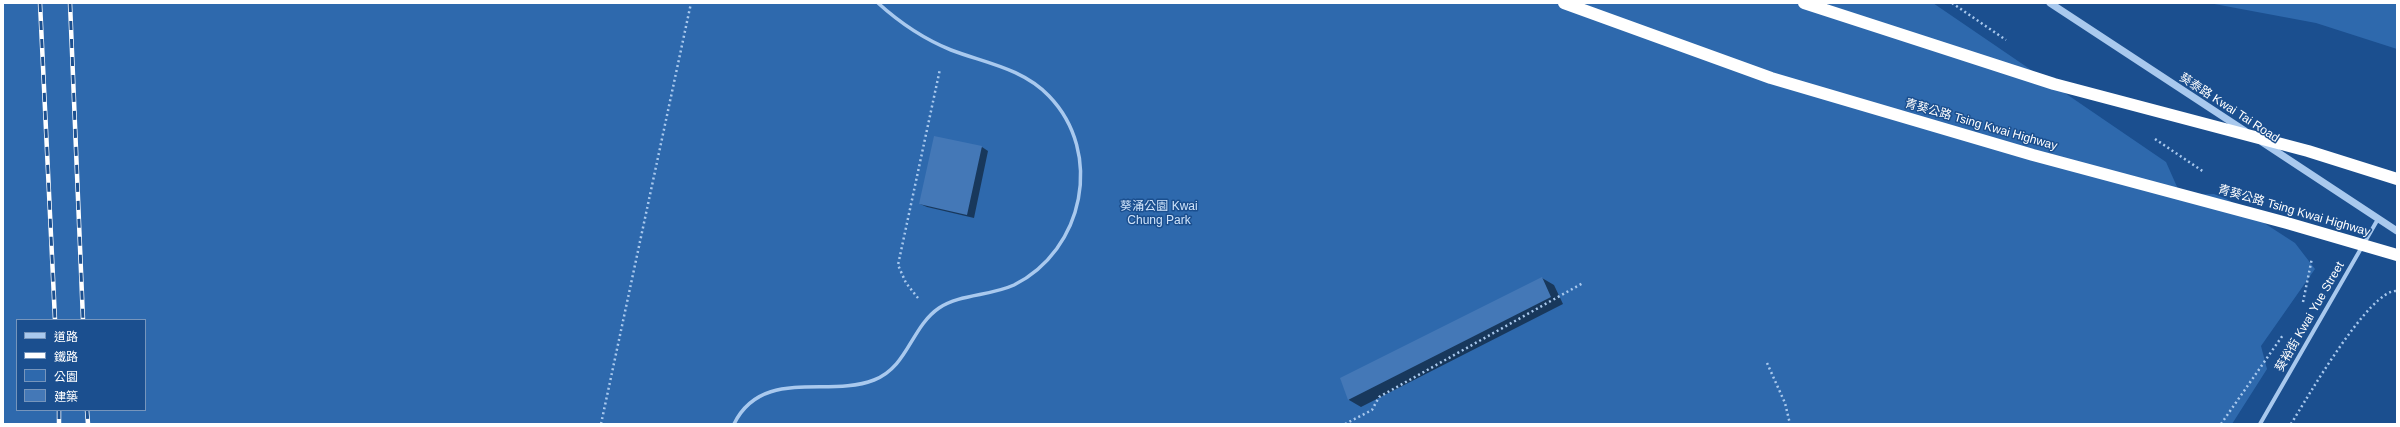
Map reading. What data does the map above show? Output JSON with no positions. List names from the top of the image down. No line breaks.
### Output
{"streets":{"highway":["青葵公路 Tsing Kwai Highway"],"street":["葵泰路 Kwai Tai Road","葵裕街 Kwai Yue Street"]},"crossings":[["葵泰路 Kwai Tai Road","葵裕街 Kwai Yue Street"]],"parks":["葵涌公園 Kwai Chung Park"],"legend":["道路","鐵路","公園","建築"]}
